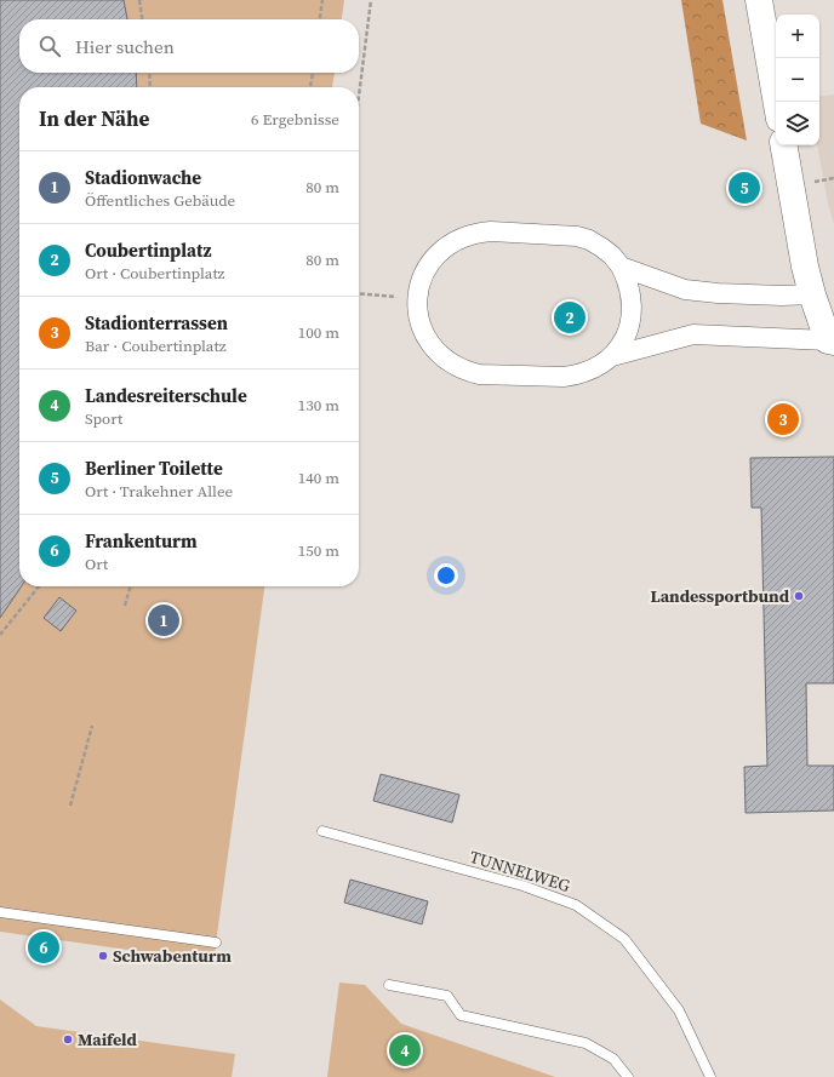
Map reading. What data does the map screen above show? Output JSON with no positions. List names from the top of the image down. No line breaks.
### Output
{"streets":{"lane":["TUNNELWEG"]},"places":["Landessportbund","Schwabenturm","Maifeld"],"page":{"map_buttons":["+","−"],"search":"Hier suchen","heading":["In der Nähe","6 Ergebnisse"],"list":[{"mark":"1","name":"Stadionwache","note":"Öffentliches Gebäude","value":"80 m"},{"mark":"2","name":"Coubertinplatz","note":"Ort · Coubertinplatz","value":"80 m"},{"mark":"3","name":"Stadionterrassen","note":"Bar · Coubertinplatz","value":"100 m"},{"mark":"4","name":"Landesreiterschule","note":"Sport","value":"130 m"},{"mark":"5","name":"Berliner Toilette","note":"Ort · Trakehner Allee","value":"140 m"},{"mark":"6","name":"Frankenturm","note":"Ort","value":"150 m"}],"pins":["5","2","3","1","6","4"]}}
